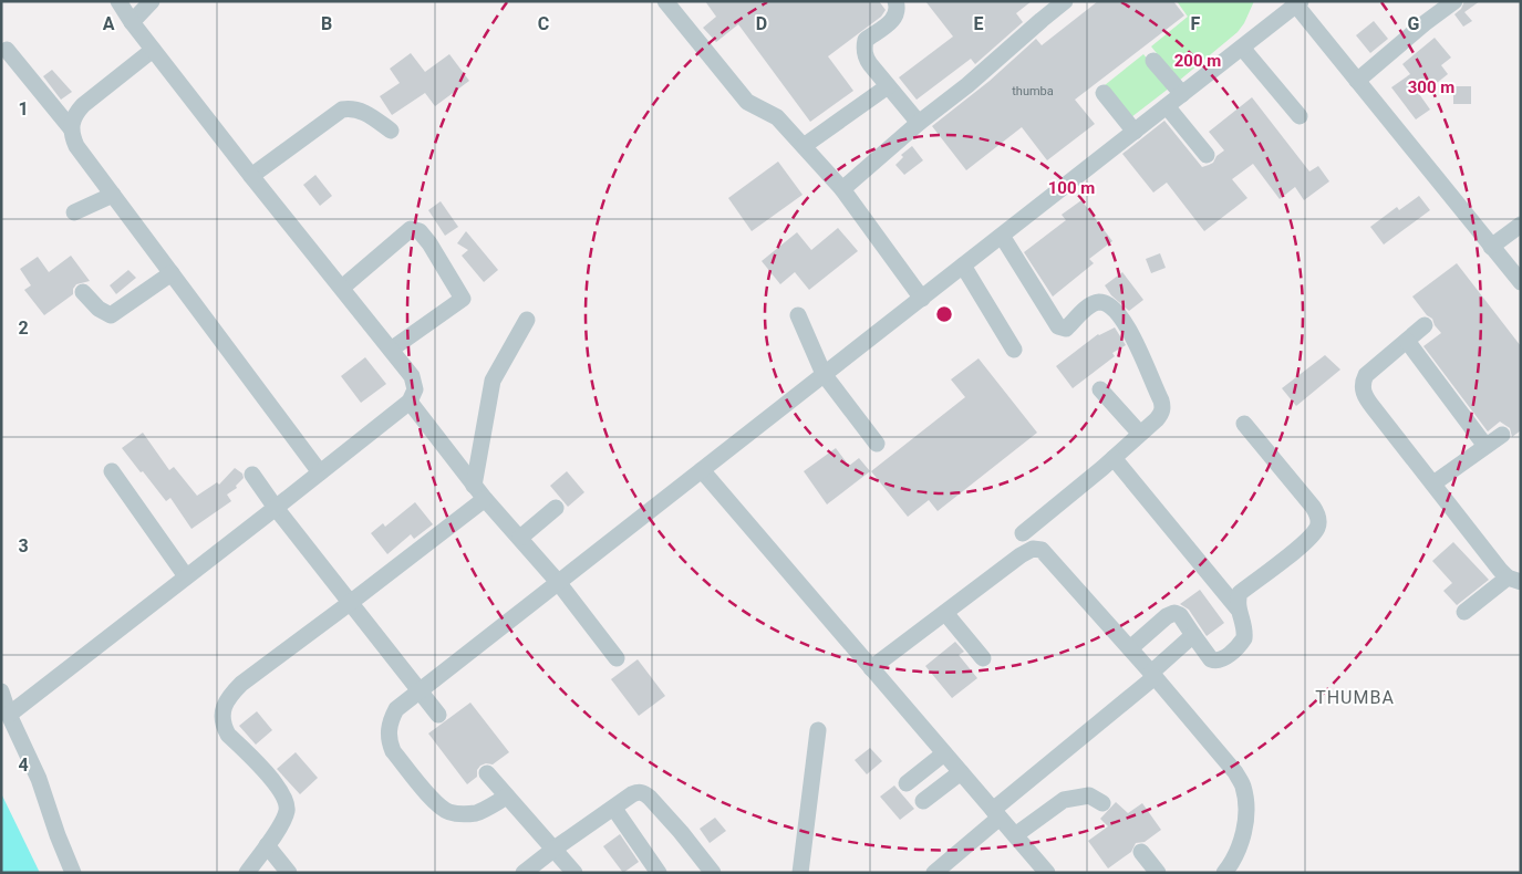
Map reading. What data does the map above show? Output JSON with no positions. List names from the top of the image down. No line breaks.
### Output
{"districts":["THUMBA"],"house_numbers":["thumba"],"grid":{"columns":["A","B","C","D","E","F","G"],"rows":["1","2","3","4"]},"rings":["200 m","300 m","100 m"]}
